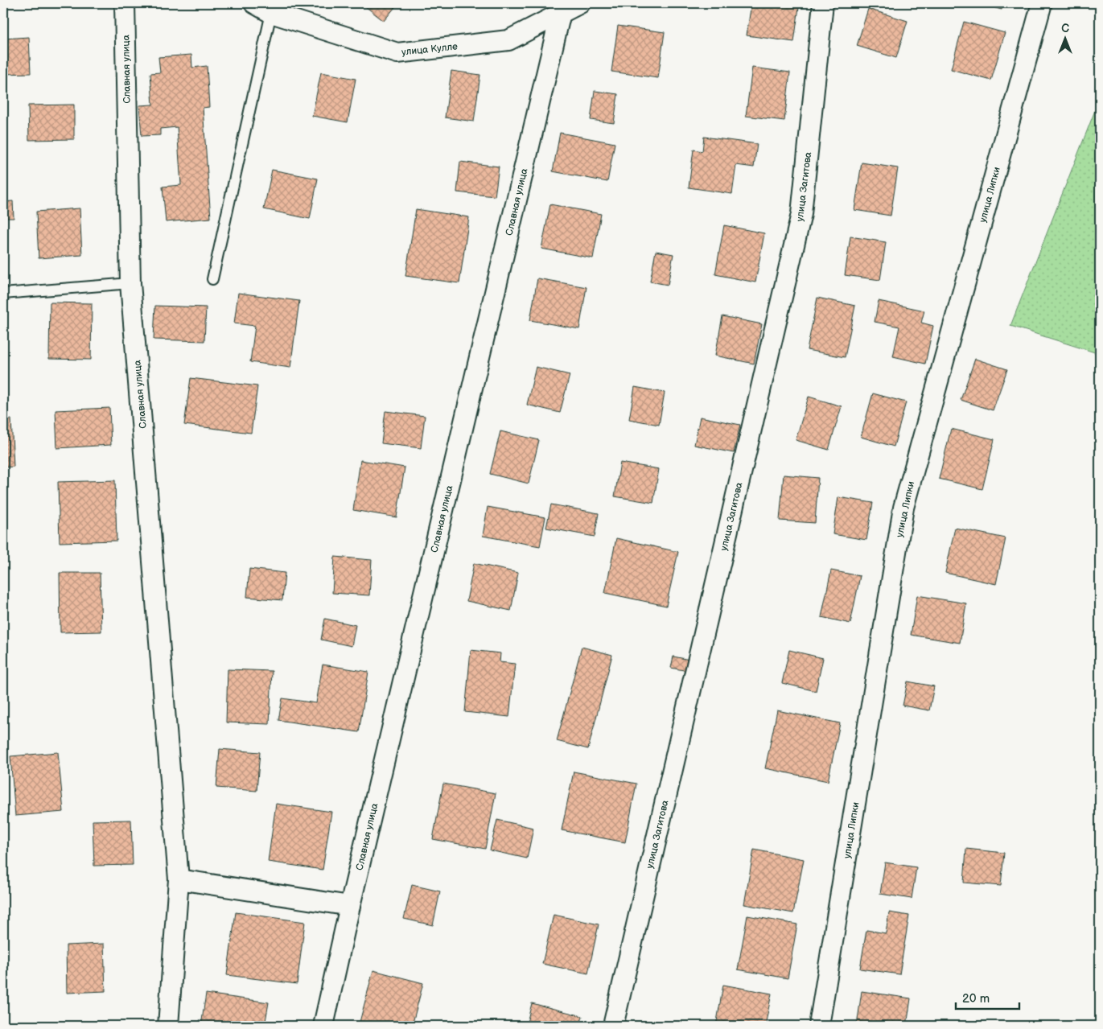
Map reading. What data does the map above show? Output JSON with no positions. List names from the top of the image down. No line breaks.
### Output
{"streets":{"street":["улица Кулле","Славная улица","улица Загитова","улица Липки"]},"crossings":[["улица Кулле","Славная улица"]],"scale_bar":"20 m","north":"top"}
